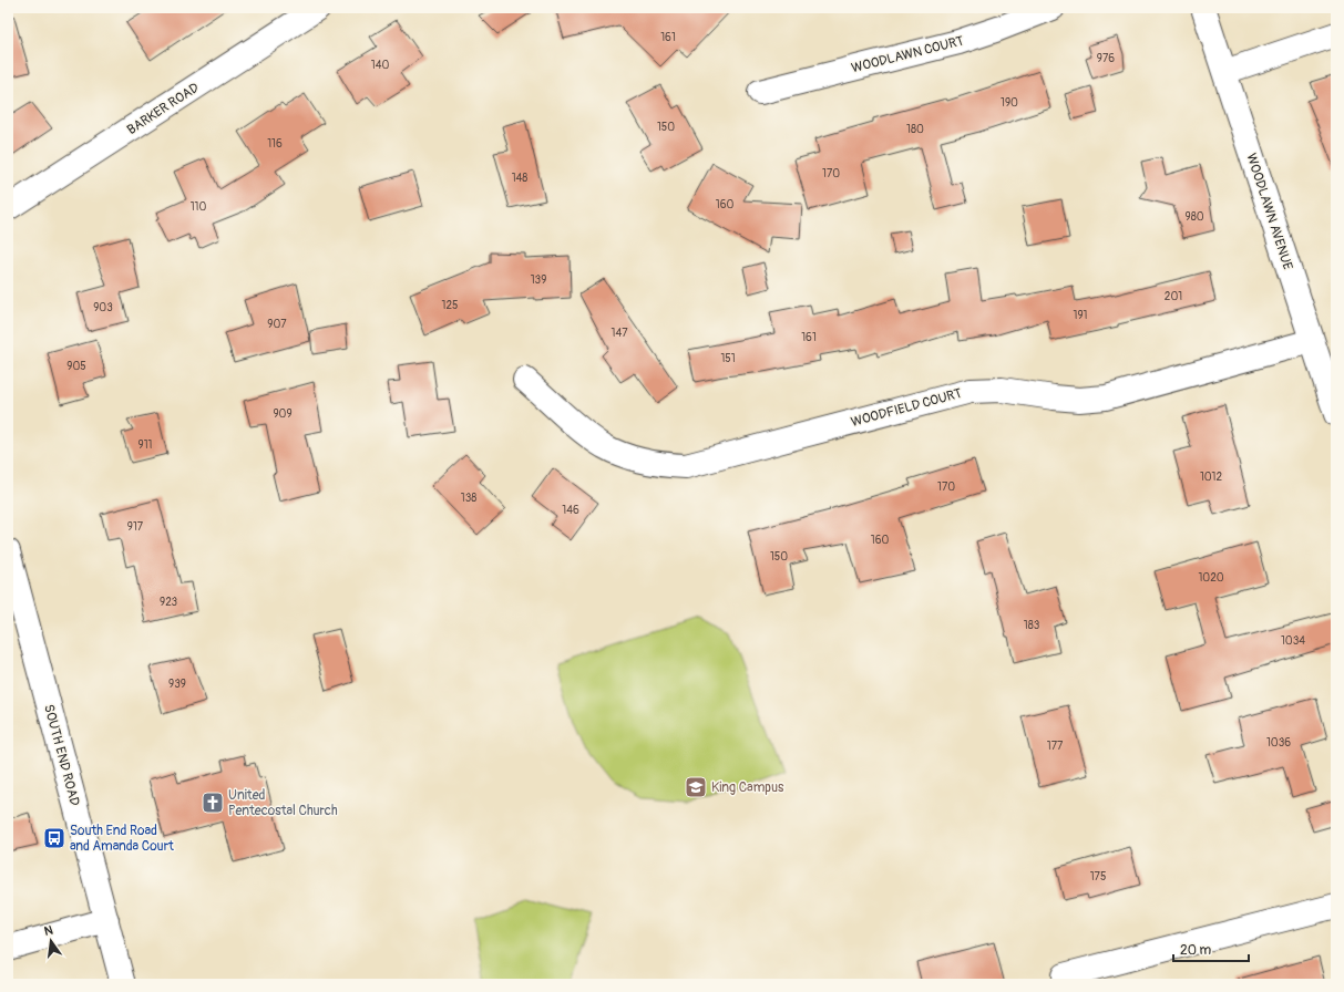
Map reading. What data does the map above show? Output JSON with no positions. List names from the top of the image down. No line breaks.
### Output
{"streets":{"street":["WOODLAWN COURT","BARKER ROAD","WOODLAWN AVENUE","WOODFIELD COURT","SOUTH END ROAD"]},"crossings":[["WOODLAWN AVENUE","WOODFIELD COURT"]],"places":{"school or university":["King Campus"],"church":["United Pentecostal Church"],"bus stop":["South End Road and Amanda Court"]},"house_numbers":["161","976","140","190","150","180","116","170","148","160","110","980","139","201","125","903","191","907","147","161","151","905","909","911","1012","170","138","146","917","160","150","1020","923","183","1034","939","1036","177","175"],"scale_bar":"20 m","north":"top"}
